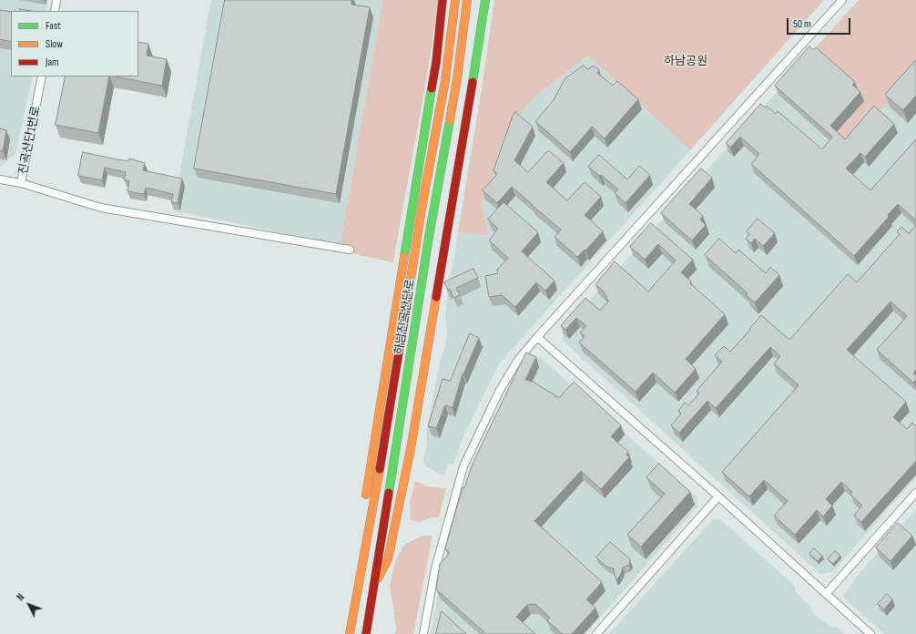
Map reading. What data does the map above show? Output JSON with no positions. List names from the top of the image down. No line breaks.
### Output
{"streets":{"highway":["하남진곡산단로"],"street":["진곡산단1번로"]},"parks":["하남공원"],"legend":["Fast","Slow","Jam"],"scale_bar":"50 m","north":"top left"}
